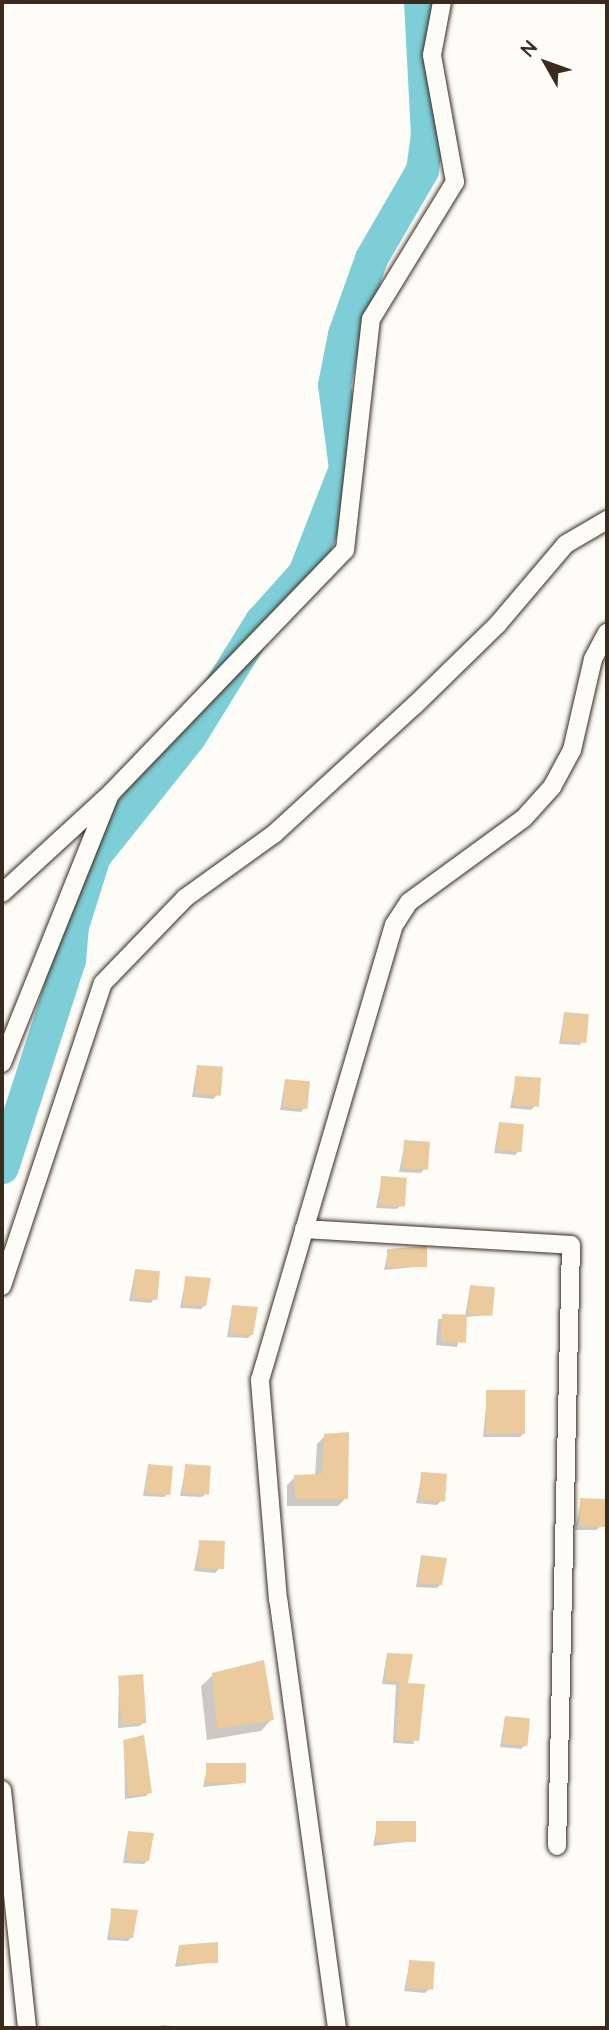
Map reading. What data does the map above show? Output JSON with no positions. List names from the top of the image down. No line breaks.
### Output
{"north":"top left"}
